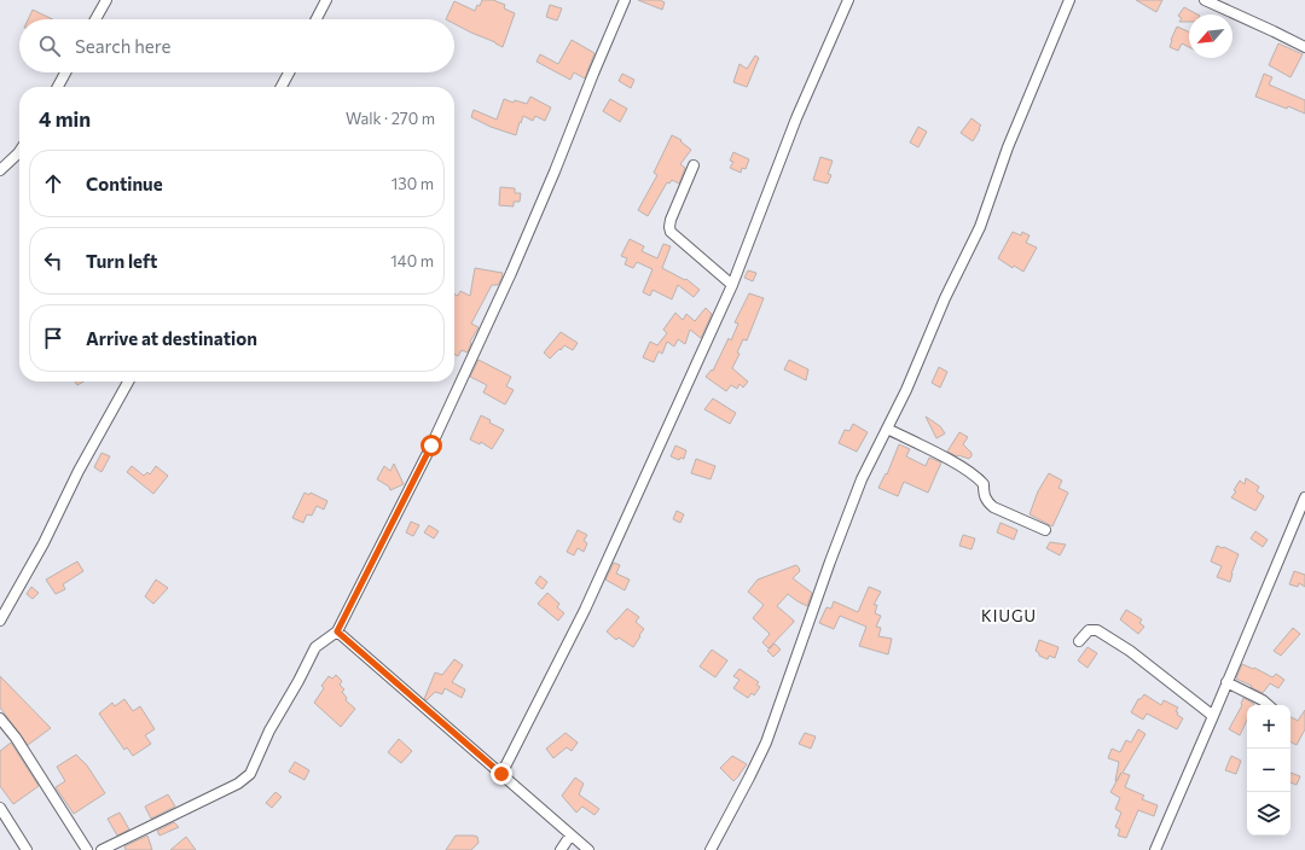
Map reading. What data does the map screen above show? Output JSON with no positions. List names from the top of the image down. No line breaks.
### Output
{"districts":["KIUGU"],"north":"bottom left","page":{"search":"Search here","heading":["4 min","Walk · 270 m"],"list":[["Continue","130 m"],["Turn left","140 m"],"Arrive at destination"],"map_buttons":["+","−"]}}
